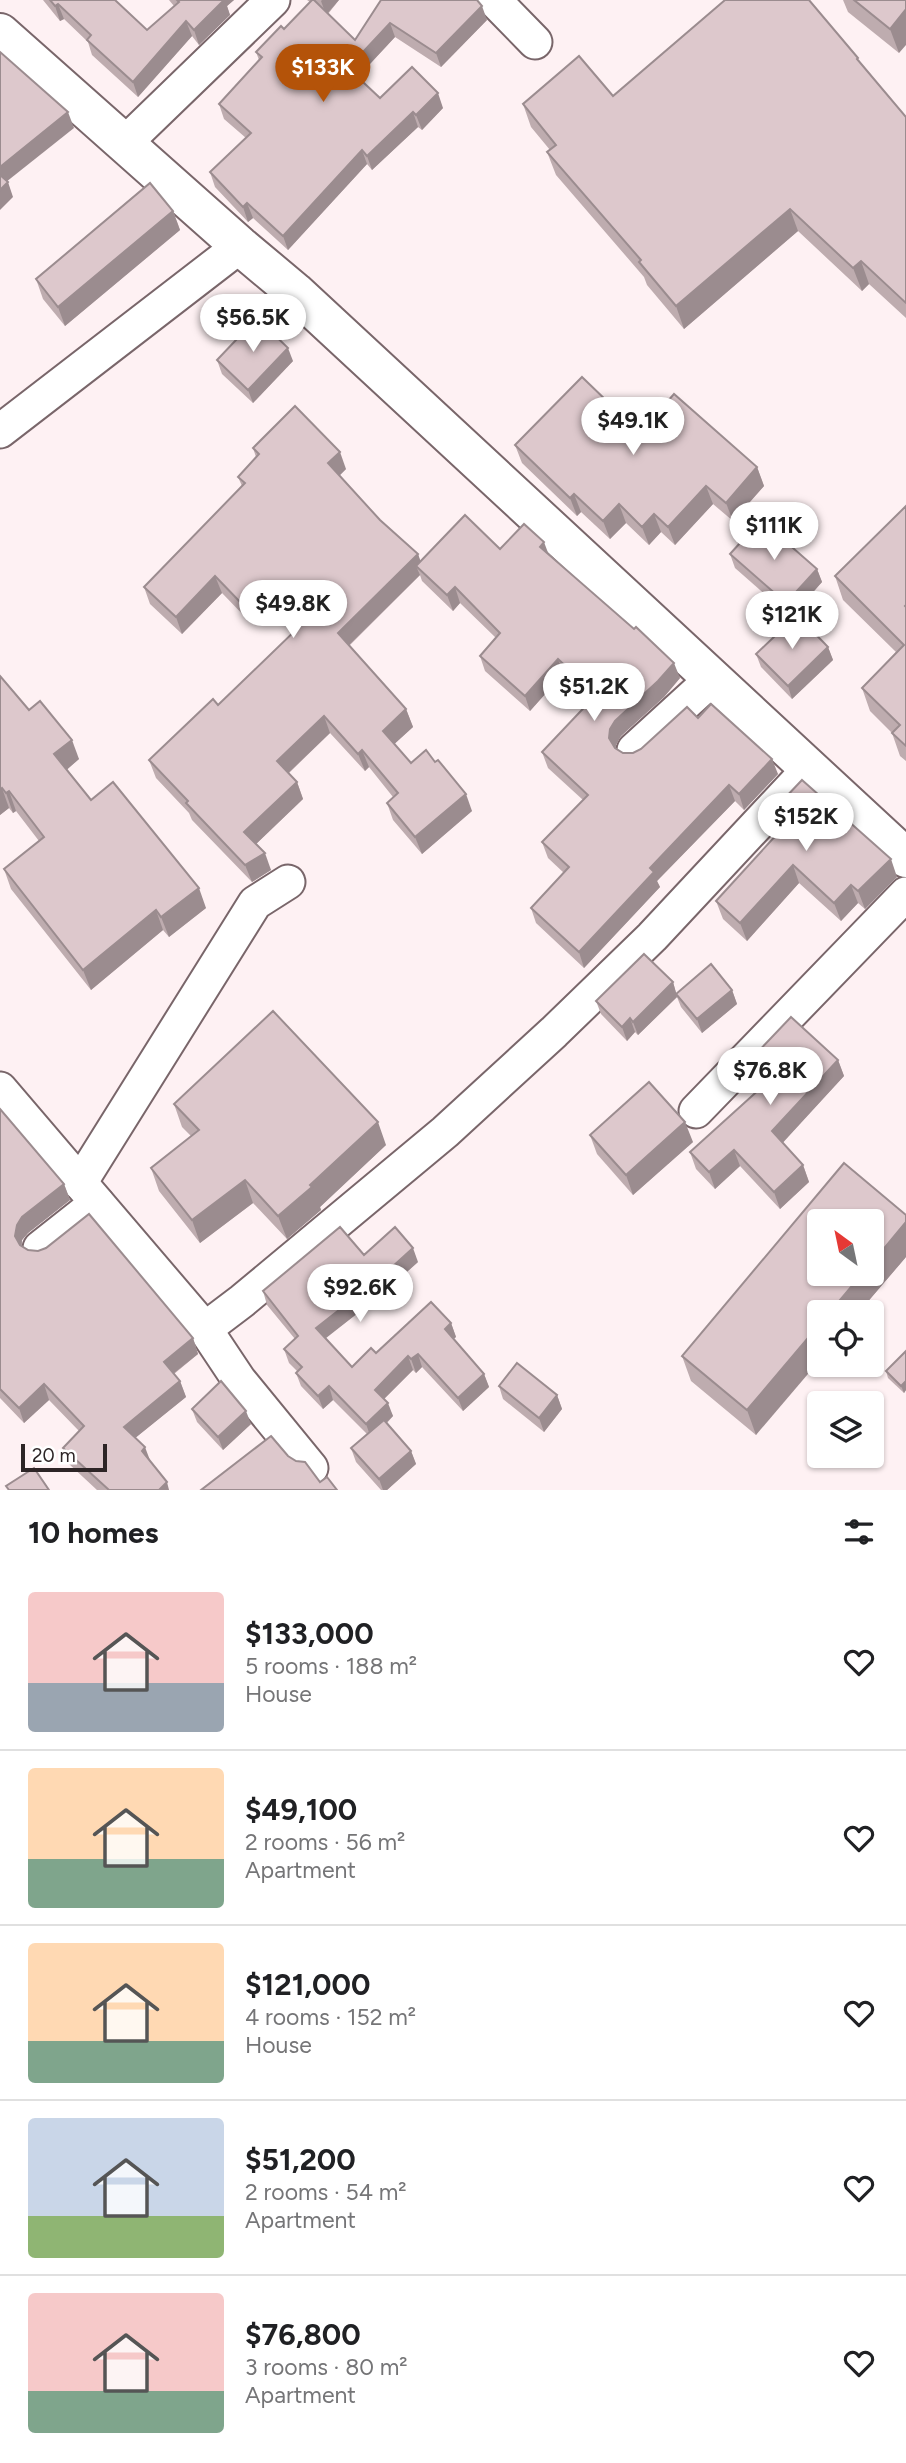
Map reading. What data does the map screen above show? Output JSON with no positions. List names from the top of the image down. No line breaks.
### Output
{"scale_bar":"20 m","north":"top left","page":{"price":["$133K","$56.5K","$49.1K","$111K","$49.8K","$121K","$51.2K","$152K","$76.8K","$92.6K"],"scale":"20 m","heading":"10 homes","list":[{"name":"$133,000","note":"5 rooms · 188 m² · House"},{"name":"$49,100","note":"2 rooms · 56 m² · Apartment"},{"name":"$121,000","note":"4 rooms · 152 m² · House"},{"name":"$51,200","note":"2 rooms · 54 m² · Apartment"},{"name":"$76,800","note":"3 rooms · 80 m² · Apartment"}]}}
